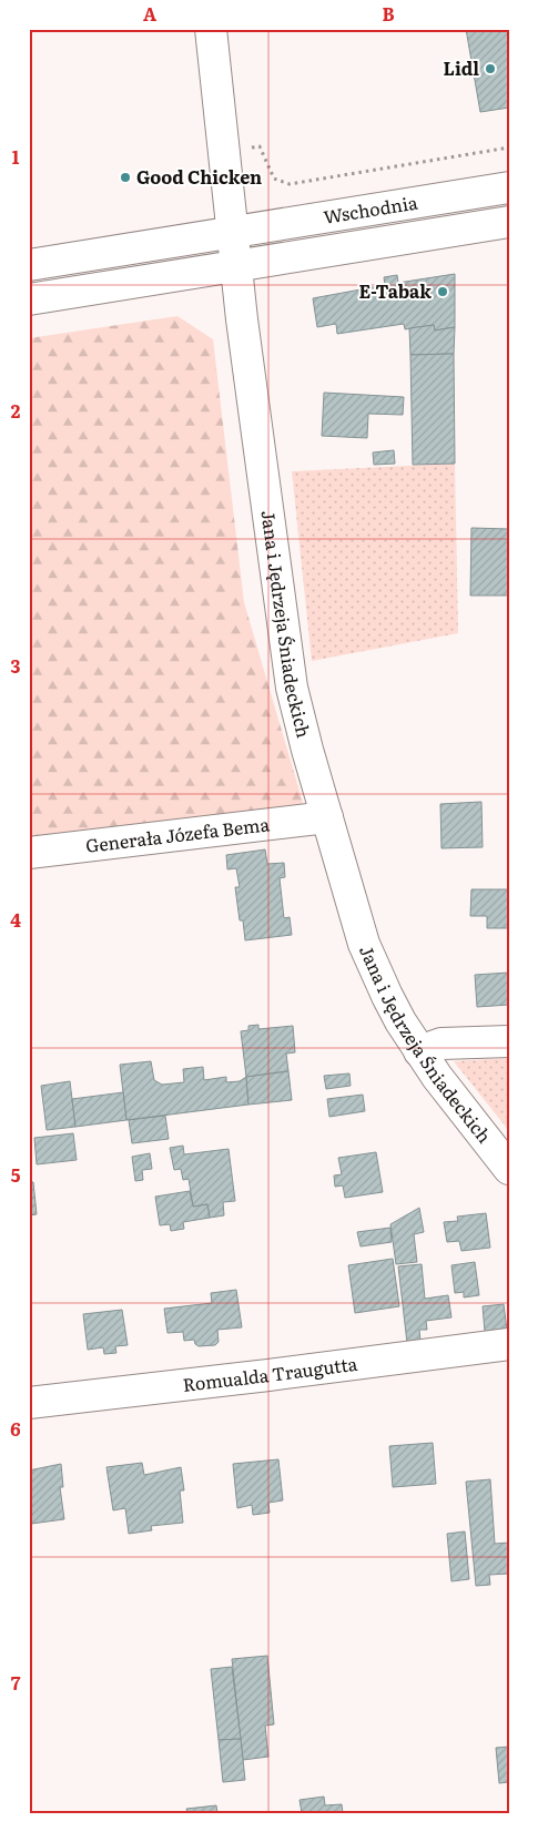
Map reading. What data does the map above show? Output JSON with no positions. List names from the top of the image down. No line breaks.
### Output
{"streets":{"street":["Wschodnia","Jana i Jędrzeja Śniadeckich","Generała Józefa Bema","Romualda Traugutta"]},"crossings":[["Wschodnia","Jana i Jędrzeja Śniadeckich"],["Jana i Jędrzeja Śniadeckich","Generała Józefa Bema"]],"places":["Lidl","Good Chicken","E-Tabak"],"grid":{"columns":["A","B"],"rows":["1","2","3","4","5","6","7"]}}
